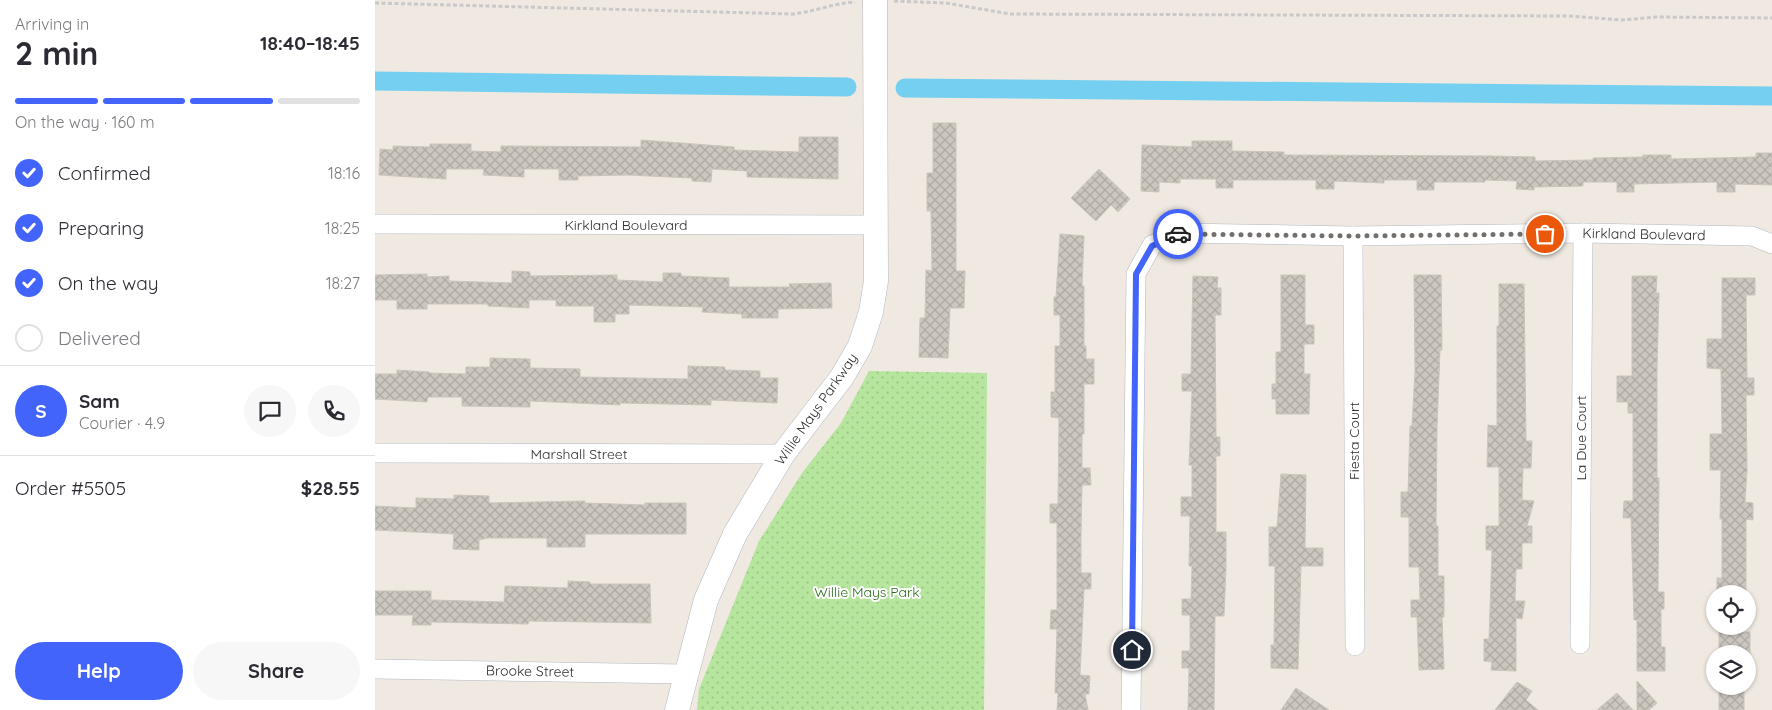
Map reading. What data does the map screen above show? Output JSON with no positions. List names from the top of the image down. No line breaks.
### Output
{"streets":{"street":["Kirkland Boulevard","Willie Mays Parkway","La Due Court","Fiesta Court","Marshall Street","Brooke Street"]},"crossings":[["Kirkland Boulevard","Willie Mays Parkway"],["Kirkland Boulevard","La Due Court"],["Kirkland Boulevard","Fiesta Court"],["Willie Mays Parkway","Marshall Street"],["Willie Mays Parkway","Brooke Street"]],"parks":["Willie Mays Park"],"page":{"heading":["2 min","Arriving in","18:40–18:45"],"panel":["Sam","Courier · 4.9","Order #5505","$28.55"],"bar":"On the way · 160 m","list":[["Confirmed","18:16"],["Preparing","18:25"],["On the way","18:27"],"Delivered"],"round":"S","buttons":["Help","Share"]}}
